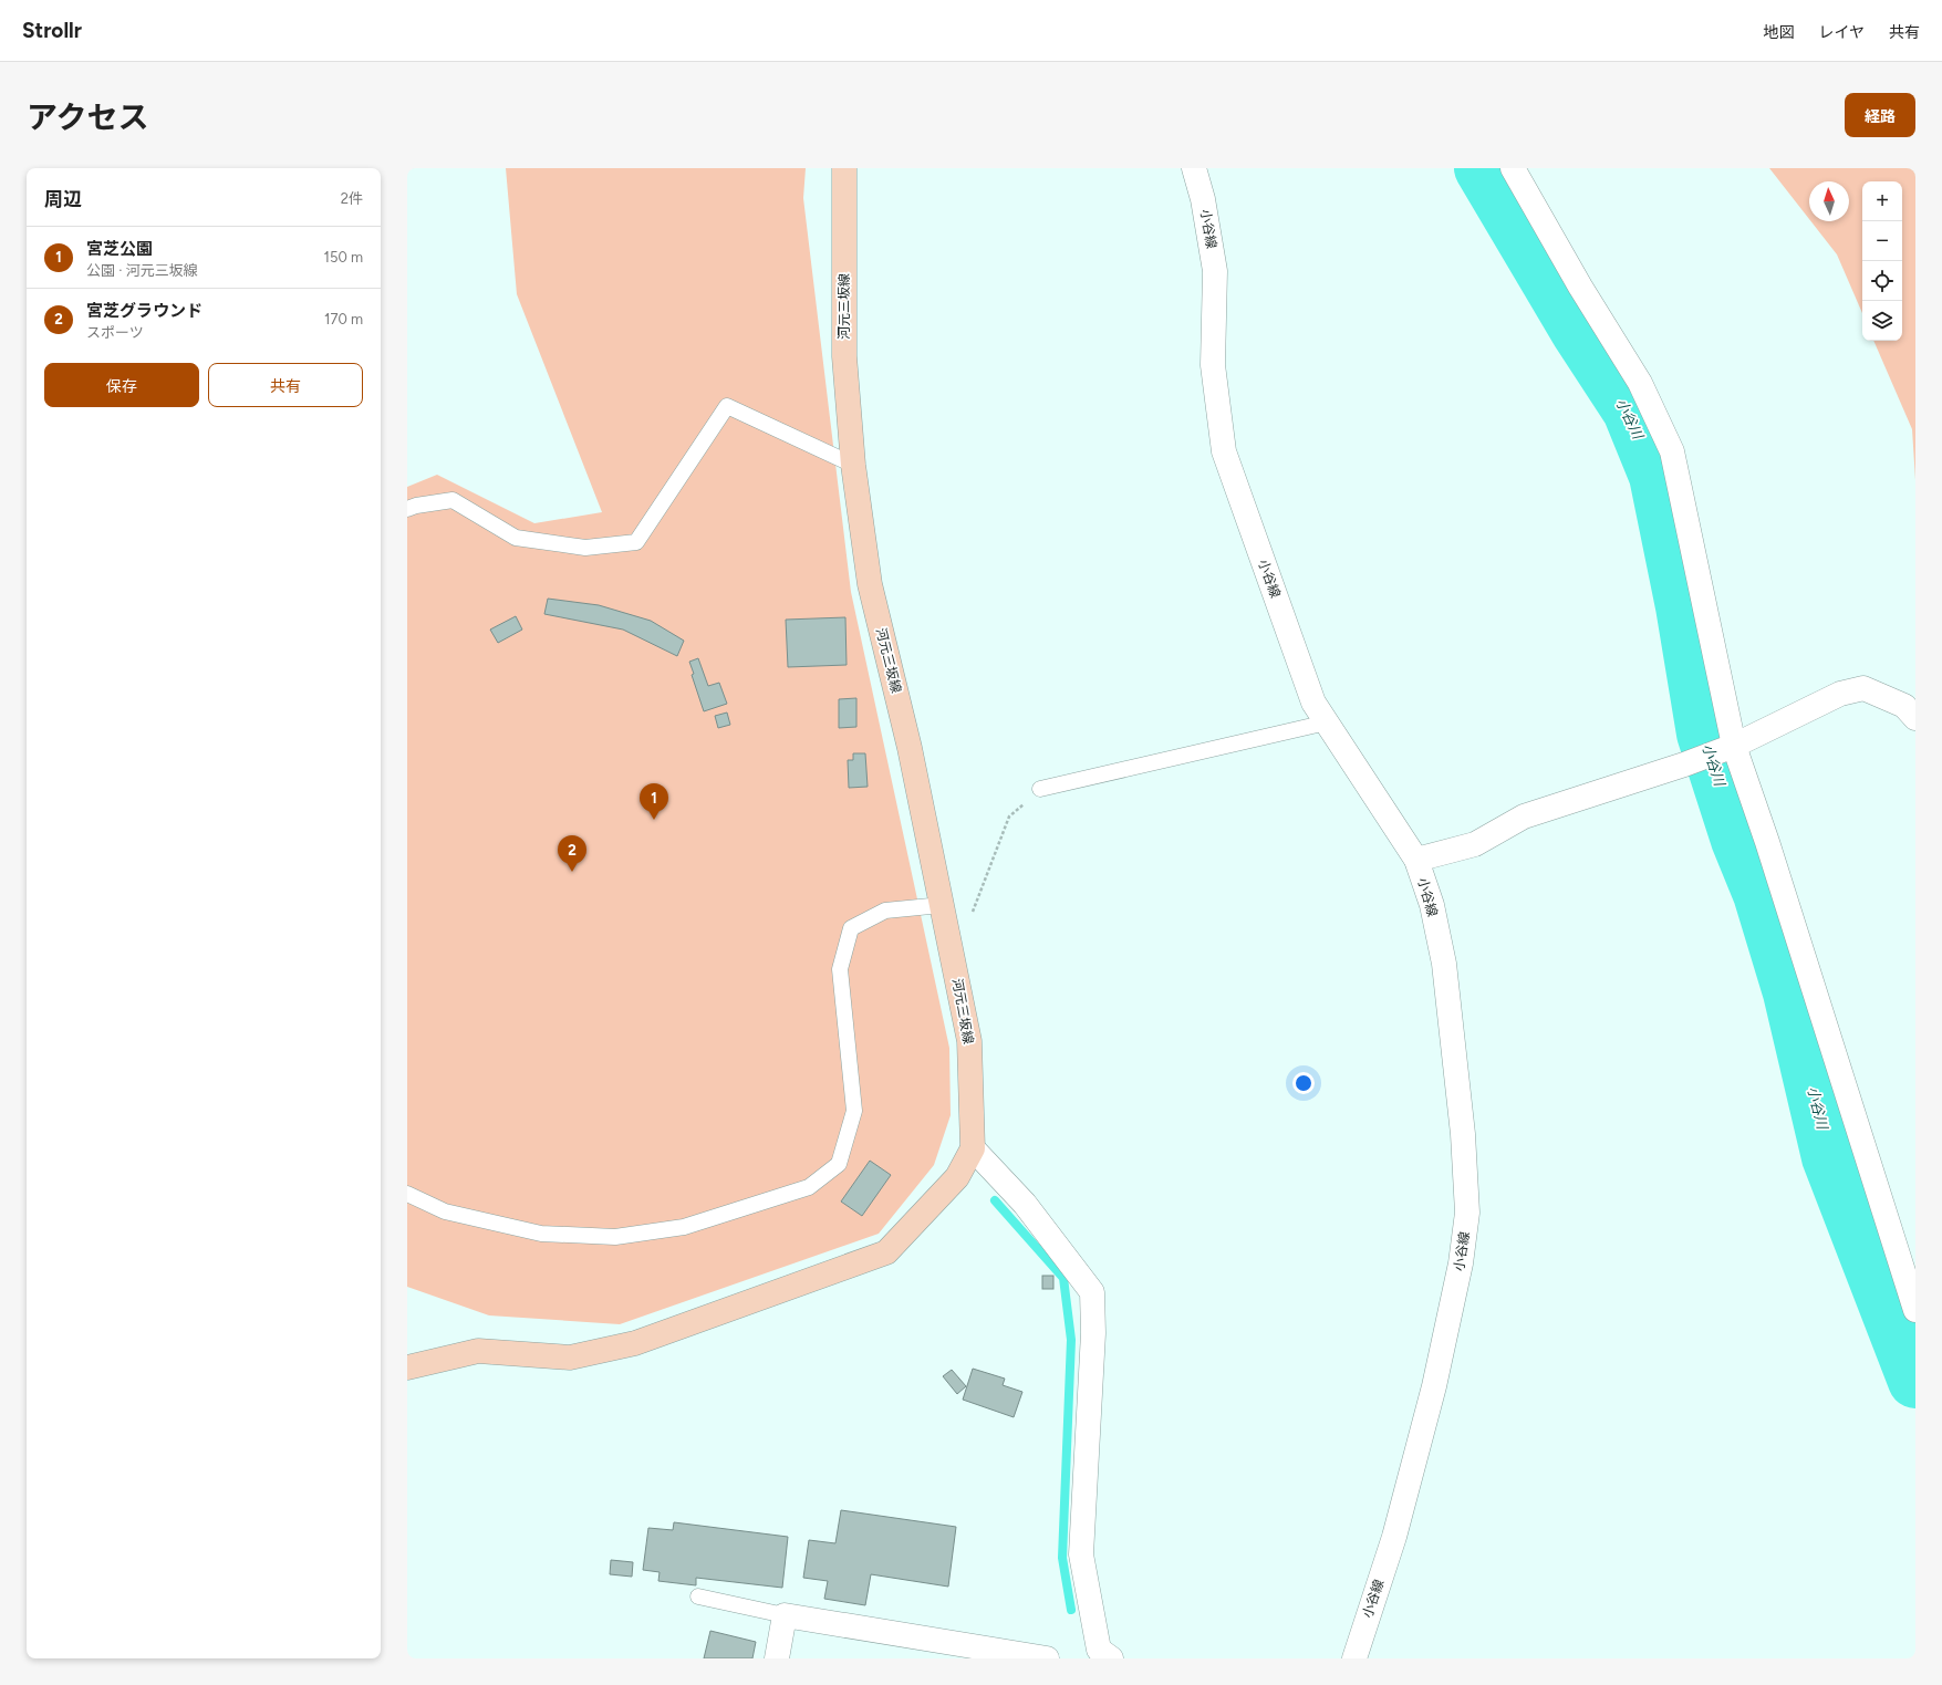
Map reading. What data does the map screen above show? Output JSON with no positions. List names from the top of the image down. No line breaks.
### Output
{"streets":{"street":["小谷線","河元三坂線"]},"water":["小谷川"],"north":"top","page":{"header":"Strollr","nav":["地図","レイヤ","共有"],"title":"アクセス","buttons":["経路",["保存","共有"]],"heading":["周辺","2件"],"map_buttons":["+","−"],"list":[{"mark":"1","name":"宮芝公園","note":"公園 · 河元三坂線","value":"150 m"},{"mark":"2","name":"宮芝グラウンド","note":"スポーツ","value":"170 m"}],"pins":["1","2"]}}
